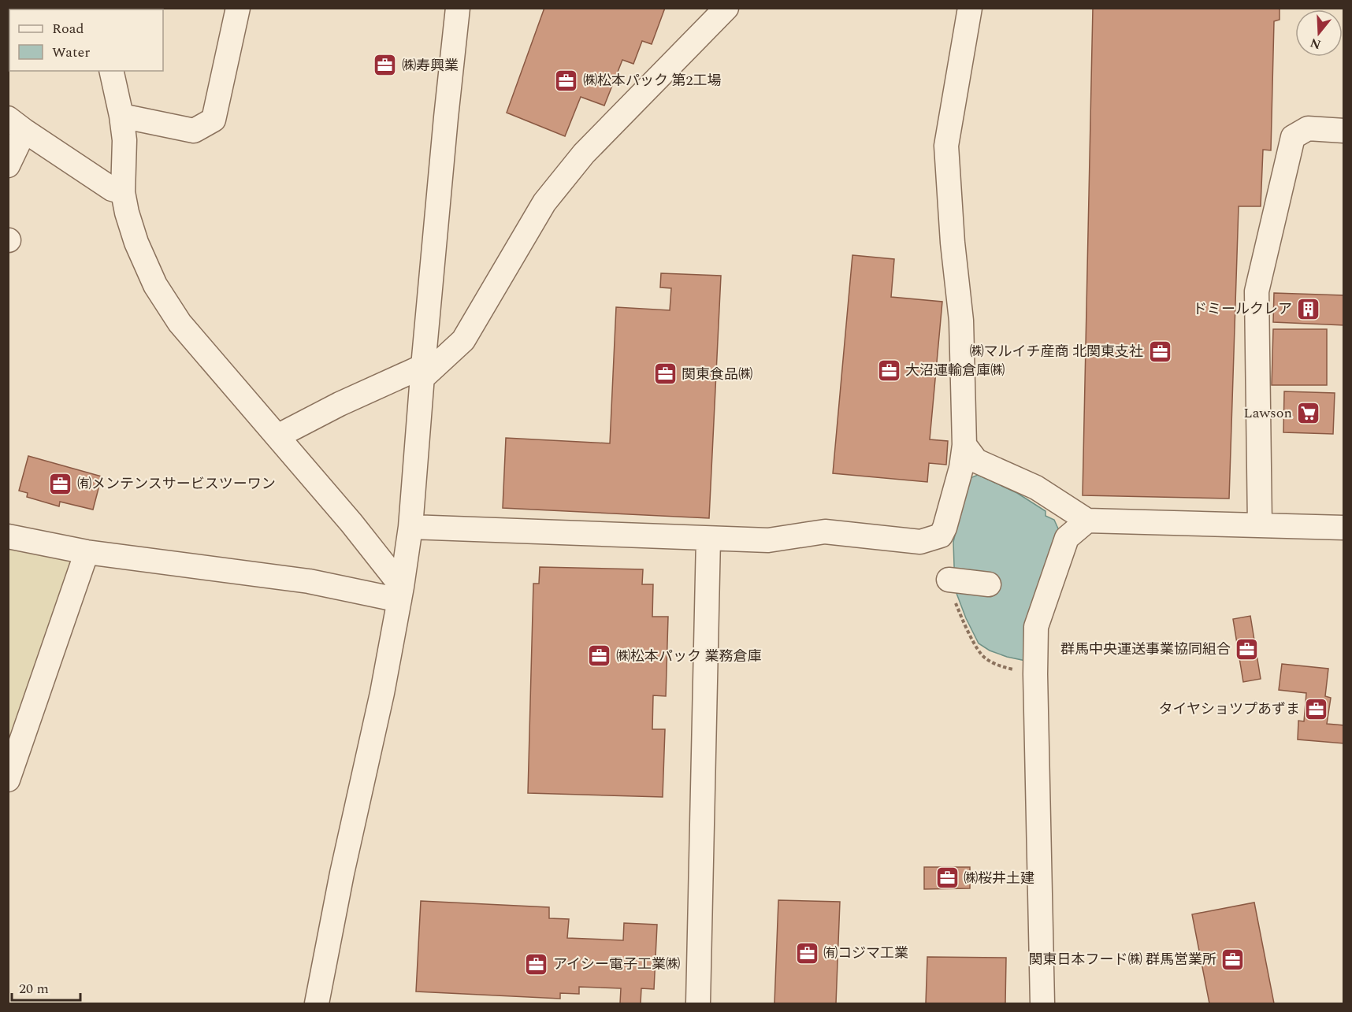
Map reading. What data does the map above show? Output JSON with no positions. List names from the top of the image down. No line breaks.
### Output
{"places":{"office":["㈱寿興業","㈱松本パック 第2工場","㈱マルイチ産商 北関東支社","大沼運輸倉庫㈱","関東食品㈱","㈲メンテンスサービスツーワン","群馬中央運送事業協同組合","㈱松本パック 業務倉庫","タイヤショツプあずま","㈱桜井土建","㈲コジマ工業","関東日本フード㈱ 群馬営業所","アイシー電子工業㈱"],"building":["ドミールクレア"],"supermarket":["Lawson"]},"legend":["Road","Water"],"scale_bar":"20 m","north":"bottom"}
